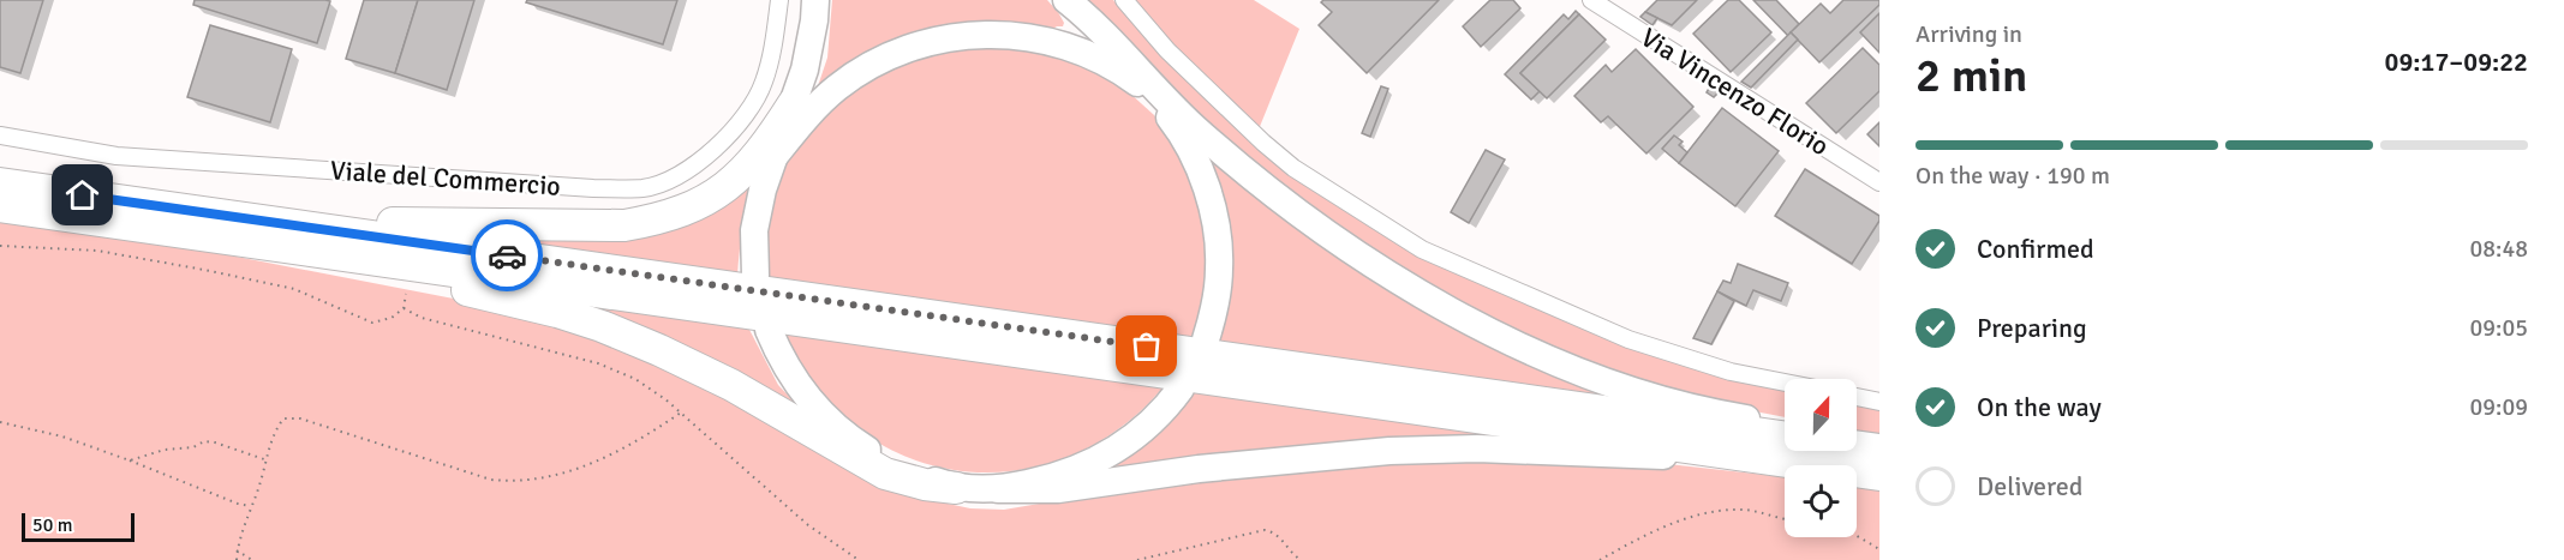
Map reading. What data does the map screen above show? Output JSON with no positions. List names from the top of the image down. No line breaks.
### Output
{"streets":{"street":["Via Vincenzo Florio","Viale del Commercio"]},"scale_bar":"50 m","north":"top","page":{"heading":["2 min","Arriving in","09:17–09:22"],"bar":"On the way · 190 m","list":[["Confirmed","08:48"],["Preparing","09:05"],["On the way","09:09"],"Delivered"],"scale":"50 m"}}
